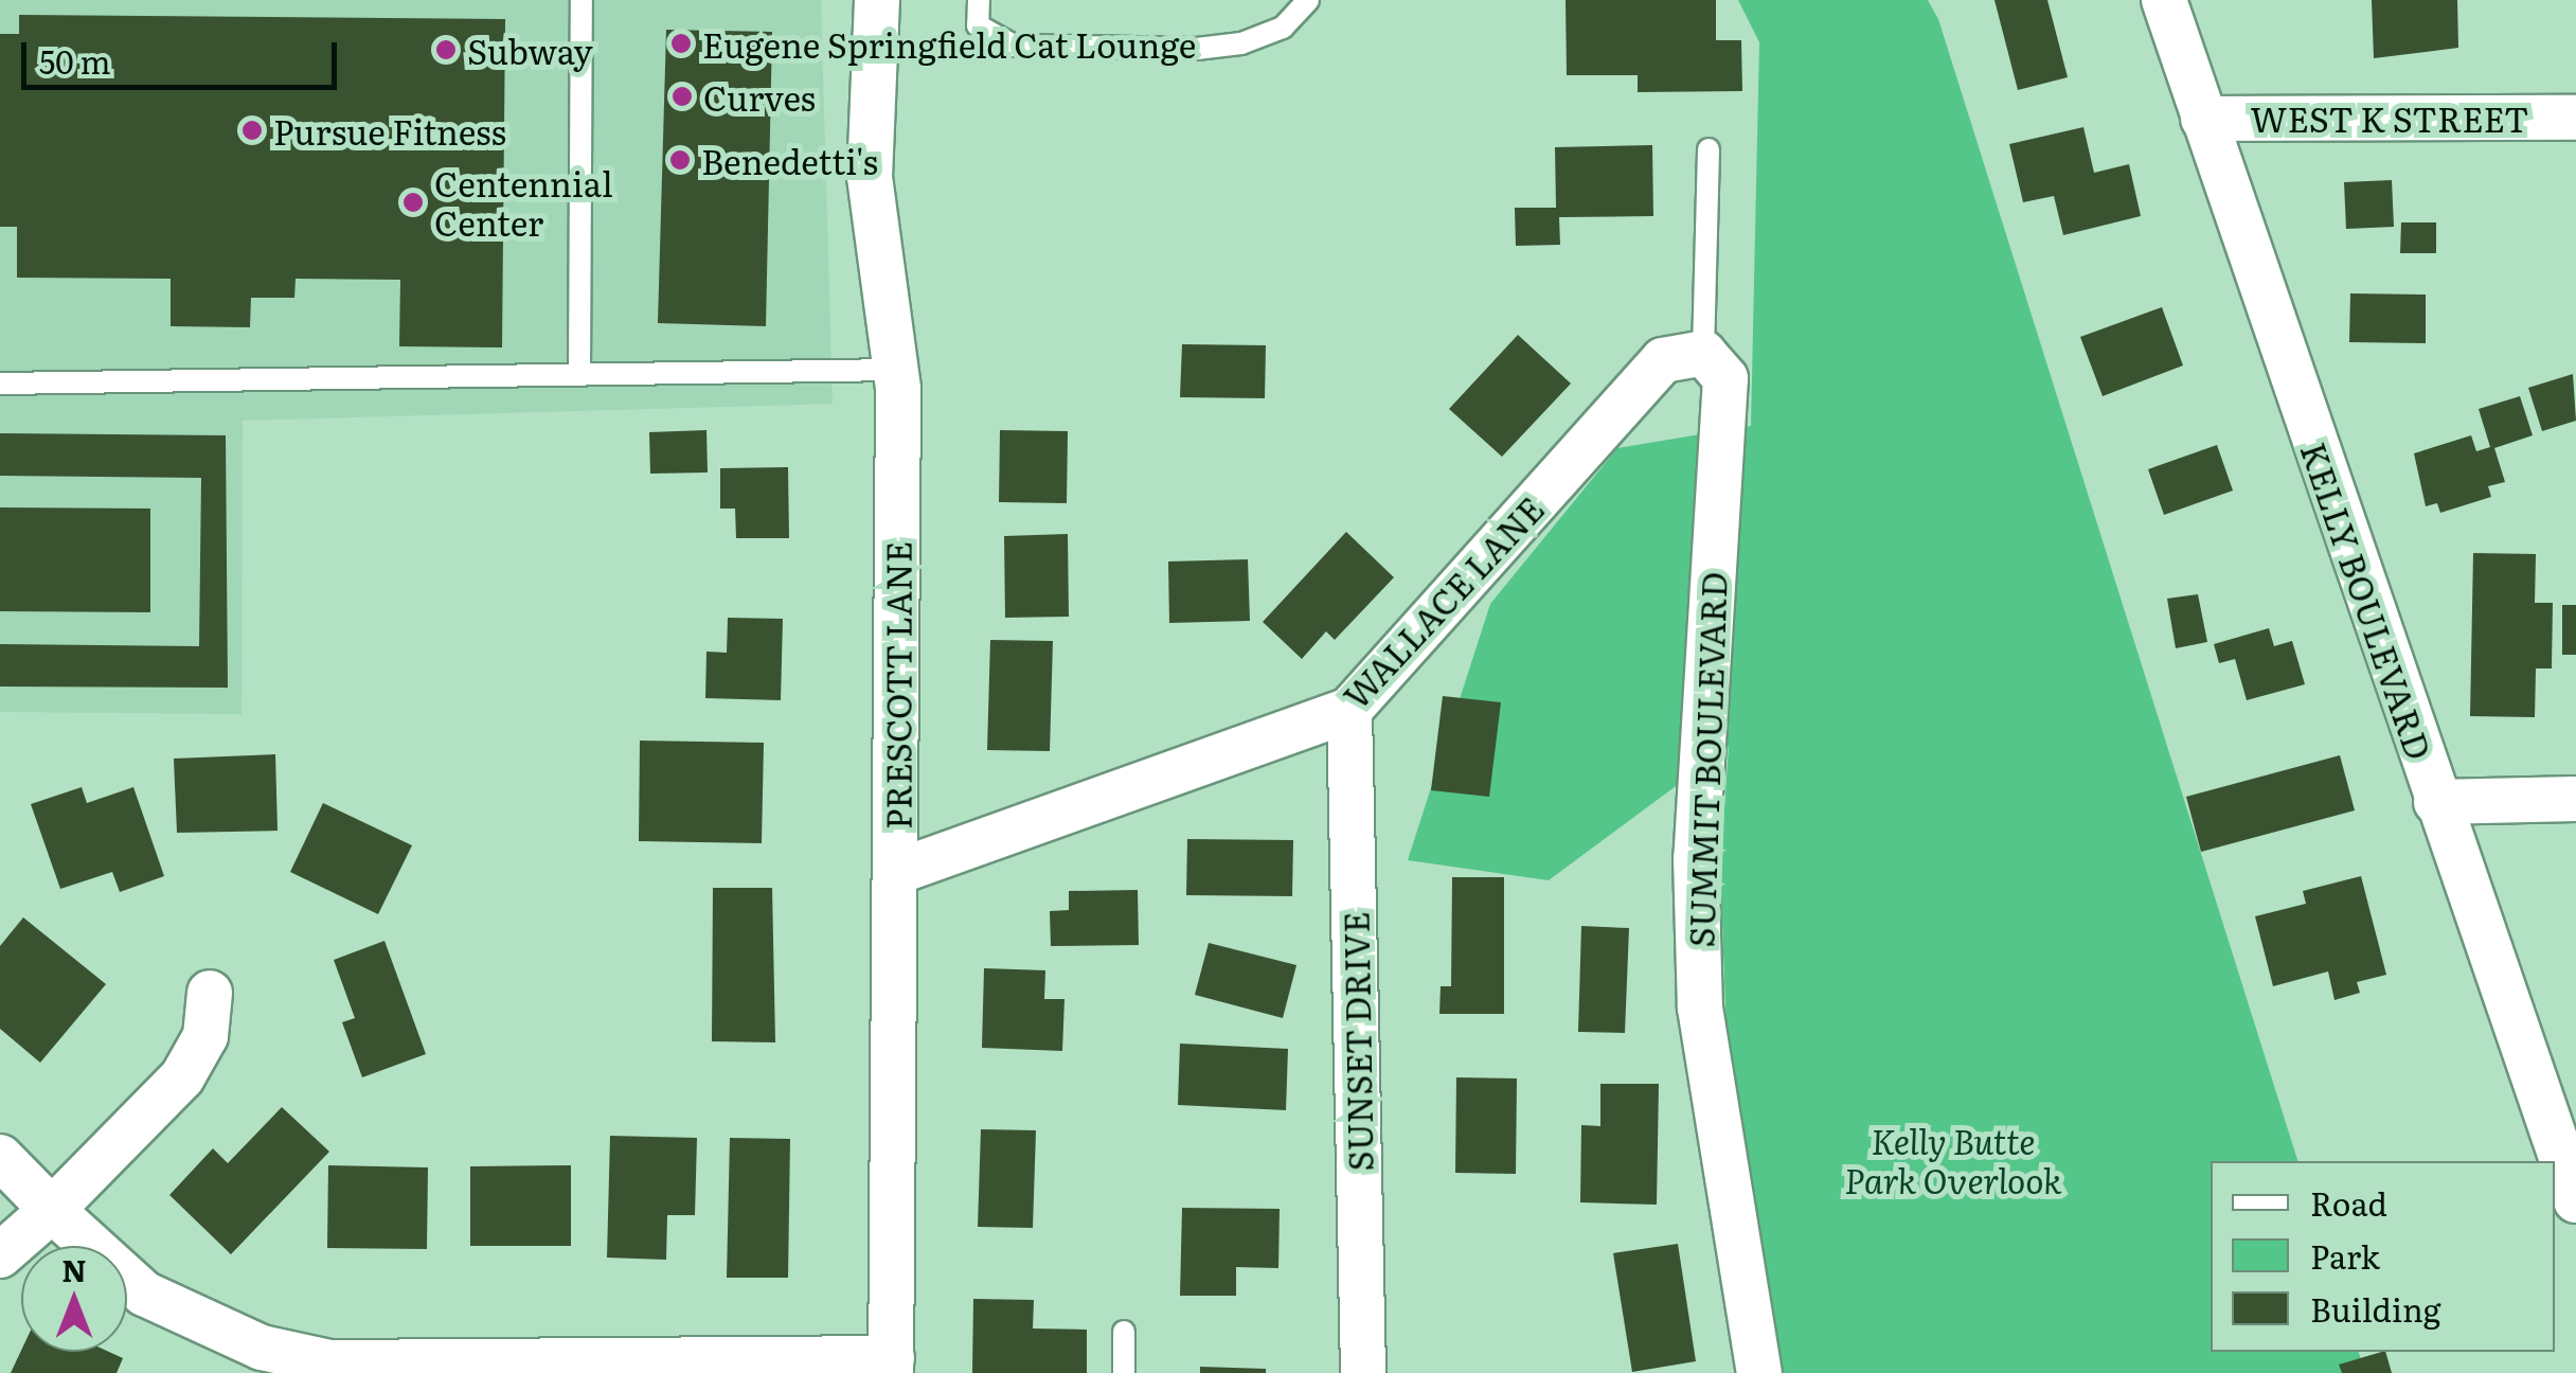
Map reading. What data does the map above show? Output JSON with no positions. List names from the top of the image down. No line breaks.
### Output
{"streets":{"street":["WEST K STREET","KELLY BOULEVARD","WALLACE LANE","PRESCOTT LANE","SUMMIT BOULEVARD","SUNSET DRIVE"]},"crossings":[["WEST K STREET","KELLY BOULEVARD"],["WALLACE LANE","PRESCOTT LANE"],["WALLACE LANE","SUMMIT BOULEVARD"],["WALLACE LANE","SUNSET DRIVE"]],"parks":["Kelly Butte Park Overlook"],"places":["Eugene Springfield Cat Lounge","Subway","Curves","Pursue Fitness","Benedetti's","Centennial Center"],"legend":["Road","Park","Building"],"scale_bar":"50 m","north":"top"}
